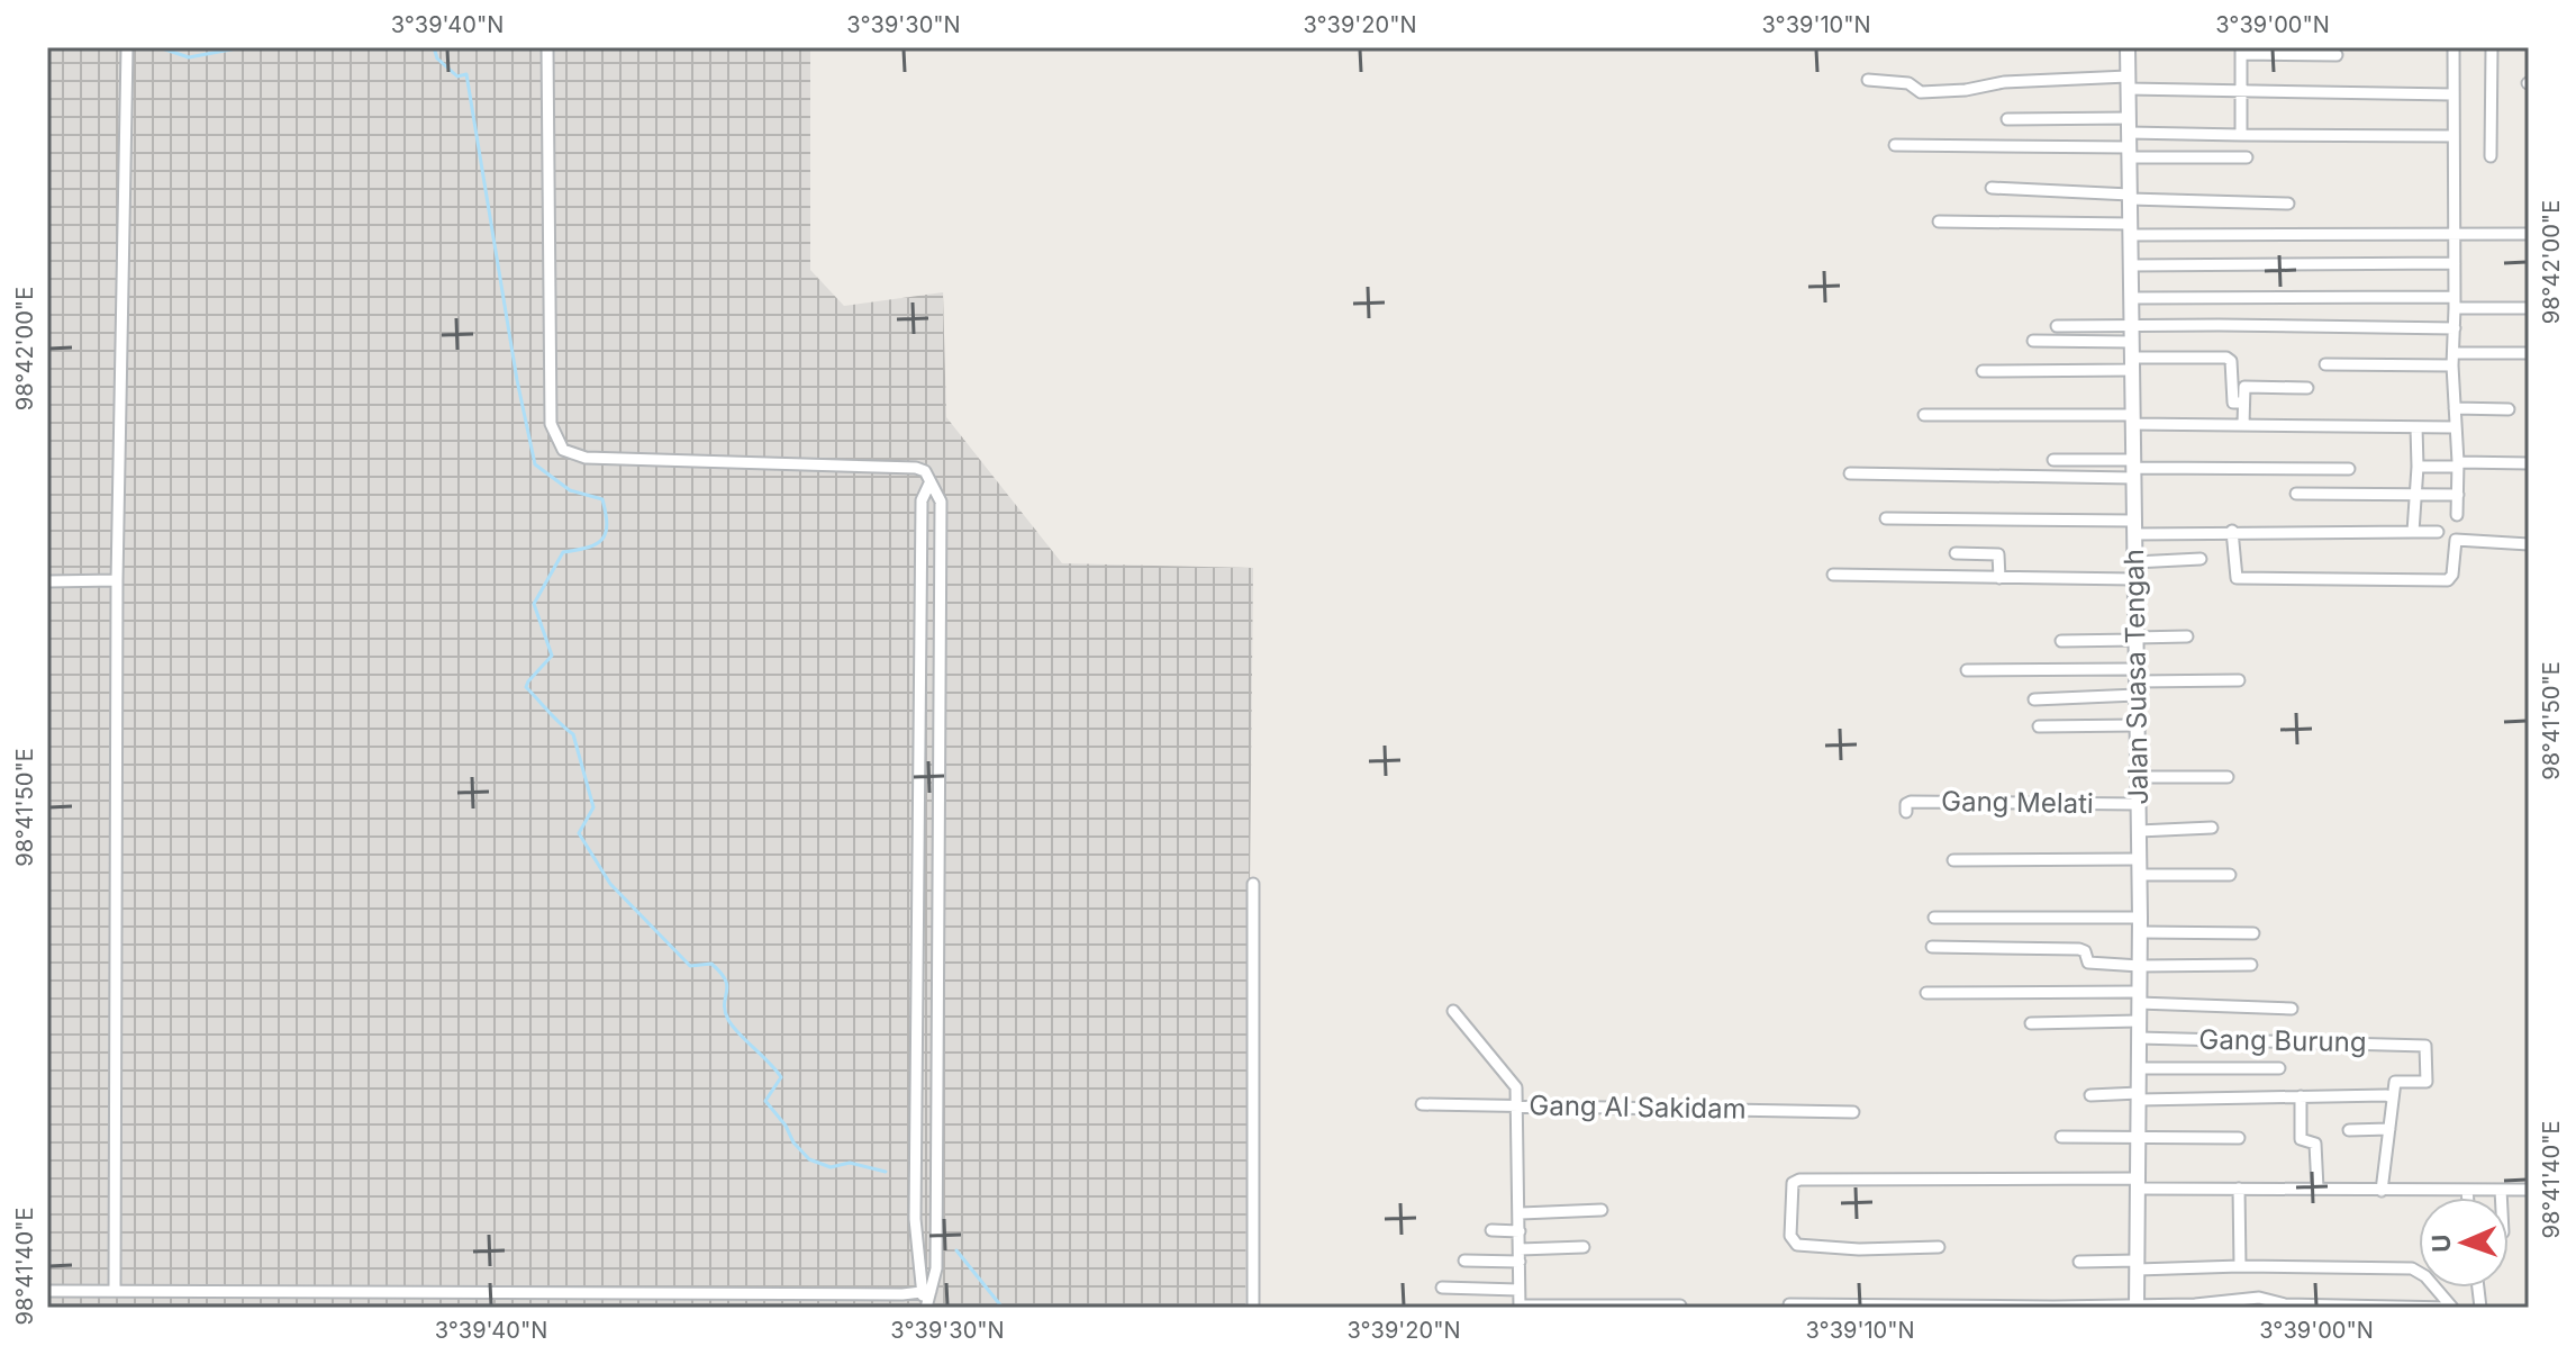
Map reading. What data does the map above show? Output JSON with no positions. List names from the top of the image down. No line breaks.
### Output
{"streets":{"street":["Jalan Suasa Tengah","Gang Melati","Gang Burung","Gang Al Sakidam"]},"crossings":[["Jalan Suasa Tengah","Gang Melati"],["Jalan Suasa Tengah","Gang Burung"]],"north":"left","coordinates":["3°39'40\"N","3°39'30\"N","3°39'20\"N","3°39'10\"N","3°39'00\"N","98°42'00\"E","98°41'50\"E","98°41'40\"E"]}
